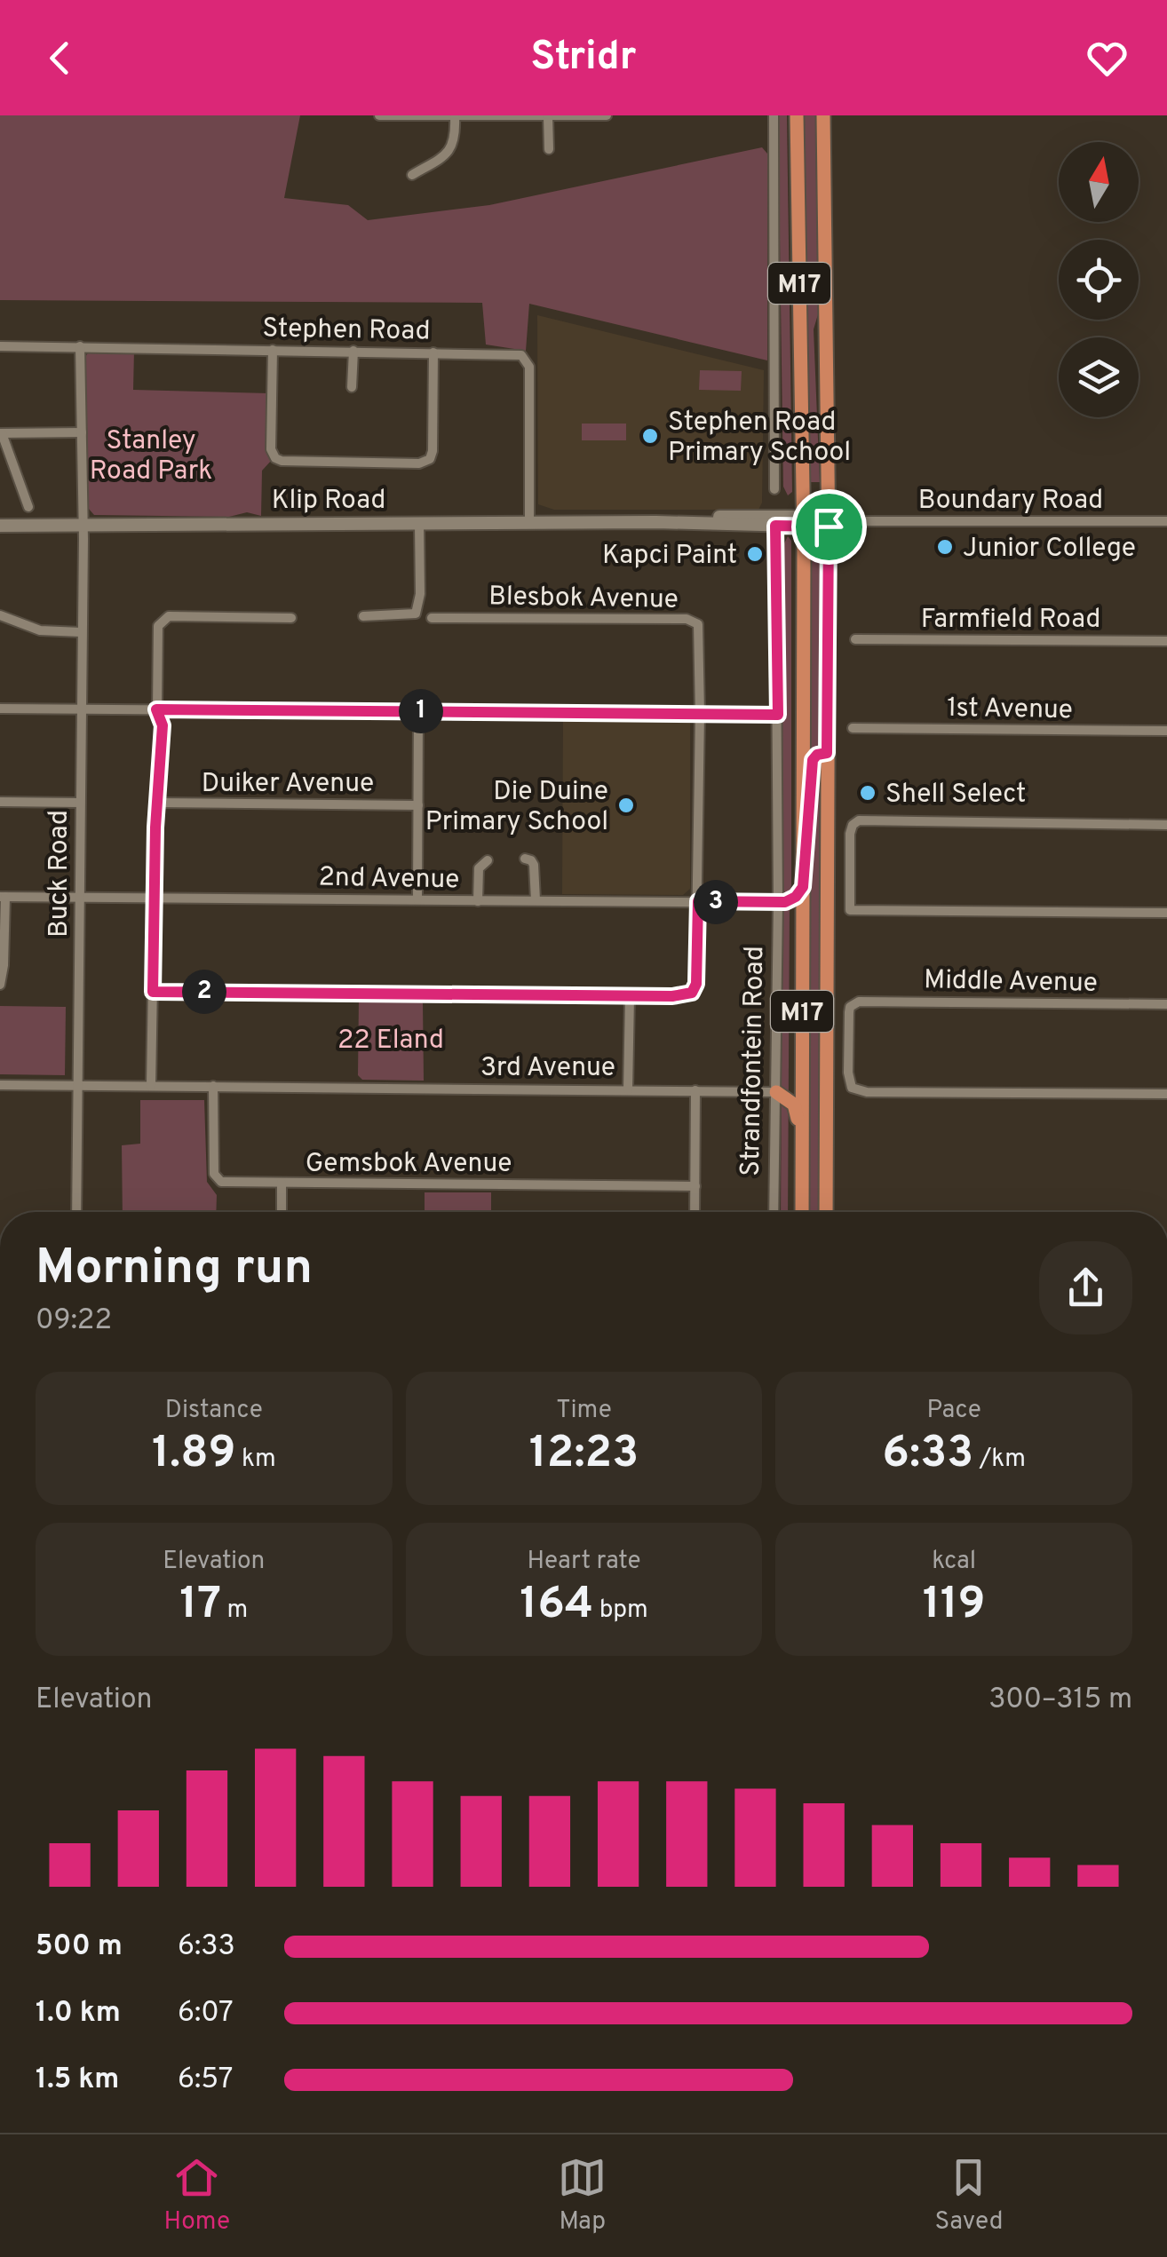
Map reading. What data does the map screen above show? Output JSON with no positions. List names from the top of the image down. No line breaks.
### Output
{"streets":{"main road":["M17","Strandfontein Road"],"street":["Stephen Road","Klip Road","Boundary Road","Blesbok Avenue","Farmfield Road","1st Avenue","Duiker Avenue","Buck Road","2nd Avenue","Middle Avenue","3rd Avenue","Gemsbok Avenue"]},"crossings":[["M17","Klip Road"],["M17","Boundary Road"],["Stephen Road","Klip Road"],["Stephen Road","Buck Road"],["Klip Road","Boundary Road"],["Klip Road","Buck Road"],["Klip Road","Strandfontein Road"],["Buck Road","2nd Avenue"],["Buck Road","3rd Avenue"],["2nd Avenue","Strandfontein Road"],["Strandfontein Road","3rd Avenue"],["3rd Avenue","Gemsbok Avenue"]],"parks":["Stanley Road Park","22 Eland"],"places":["Stephen Road Primary School","Junior College","Kapci Paint","Shell Select","Die Duine Primary School"],"north":"top","page":{"header":"Stridr","pins":["1","3","2"],"heading":["Morning run","09:22"],"stats":[["Distance","1.89 km"],["Time","12:23"],["Pace","6:33 /km"],["Elevation","17 m"],["Heart rate","164 bpm"],["kcal","119"]],"chart":["Elevation","300–315 m"],"list":[{"name":"500 m","note":"6:33"},{"name":"1.0 km","note":"6:07"},{"name":"1.5 km","note":"6:57"}],"tabs":["Home","Map","Saved"]}}
